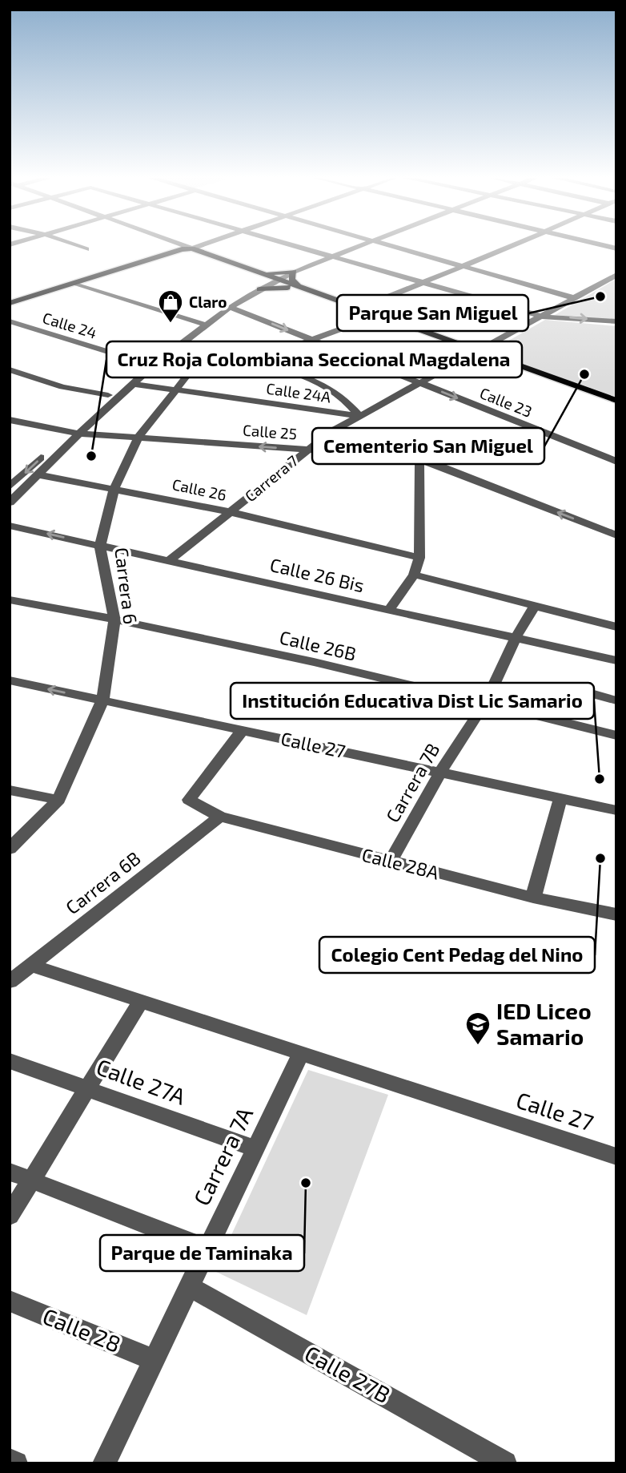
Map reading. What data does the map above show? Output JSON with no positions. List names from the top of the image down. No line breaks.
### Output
{"streets":{"street":["Calle 24","Calle 24A","Calle 23","Calle 25","Carrera 7","Calle 26","Calle 26 Bis","Carrera 6","Calle 26B","Calle 27","Carrera 7B","Calle 28A","Carrera 6B","Calle 27A","Carrera 7A","Calle 28","Calle 27B"]},"crossings":[["Calle 24","Calle 24A"],["Calle 24","Carrera 7"],["Calle 24","Carrera 6"],["Calle 24A","Carrera 7"],["Calle 24A","Carrera 6"],["Calle 23","Carrera 7"],["Calle 25","Carrera 7"],["Calle 25","Carrera 6"],["Carrera 7","Calle 26"],["Carrera 7","Calle 26 Bis"],["Calle 26","Carrera 6"],["Calle 26 Bis","Carrera 6"],["Calle 26 Bis","Carrera 7B"],["Carrera 6","Calle 26B"],["Carrera 6","Calle 27"],["Calle 26B","Carrera 7B"],["Calle 27","Carrera 7B"],["Calle 27","Calle 28A"],["Calle 27","Carrera 6B"],["Calle 27","Carrera 7A"],["Carrera 7B","Calle 28A"],["Calle 28A","Carrera 6B"],["Calle 27A","Carrera 7A"],["Carrera 7A","Calle 28"],["Carrera 7A","Calle 27B"]],"places":{"other":["Parque San Miguel","Cementerio San Miguel","Cruz Roja Colombiana Seccional Magdalena","Institución Educativa Dist Lic Samario","Colegio Cent Pedag del Nino","Parque de Taminaka"],"shop":["Claro"],"school or university":["IED Liceo Samario"]}}
